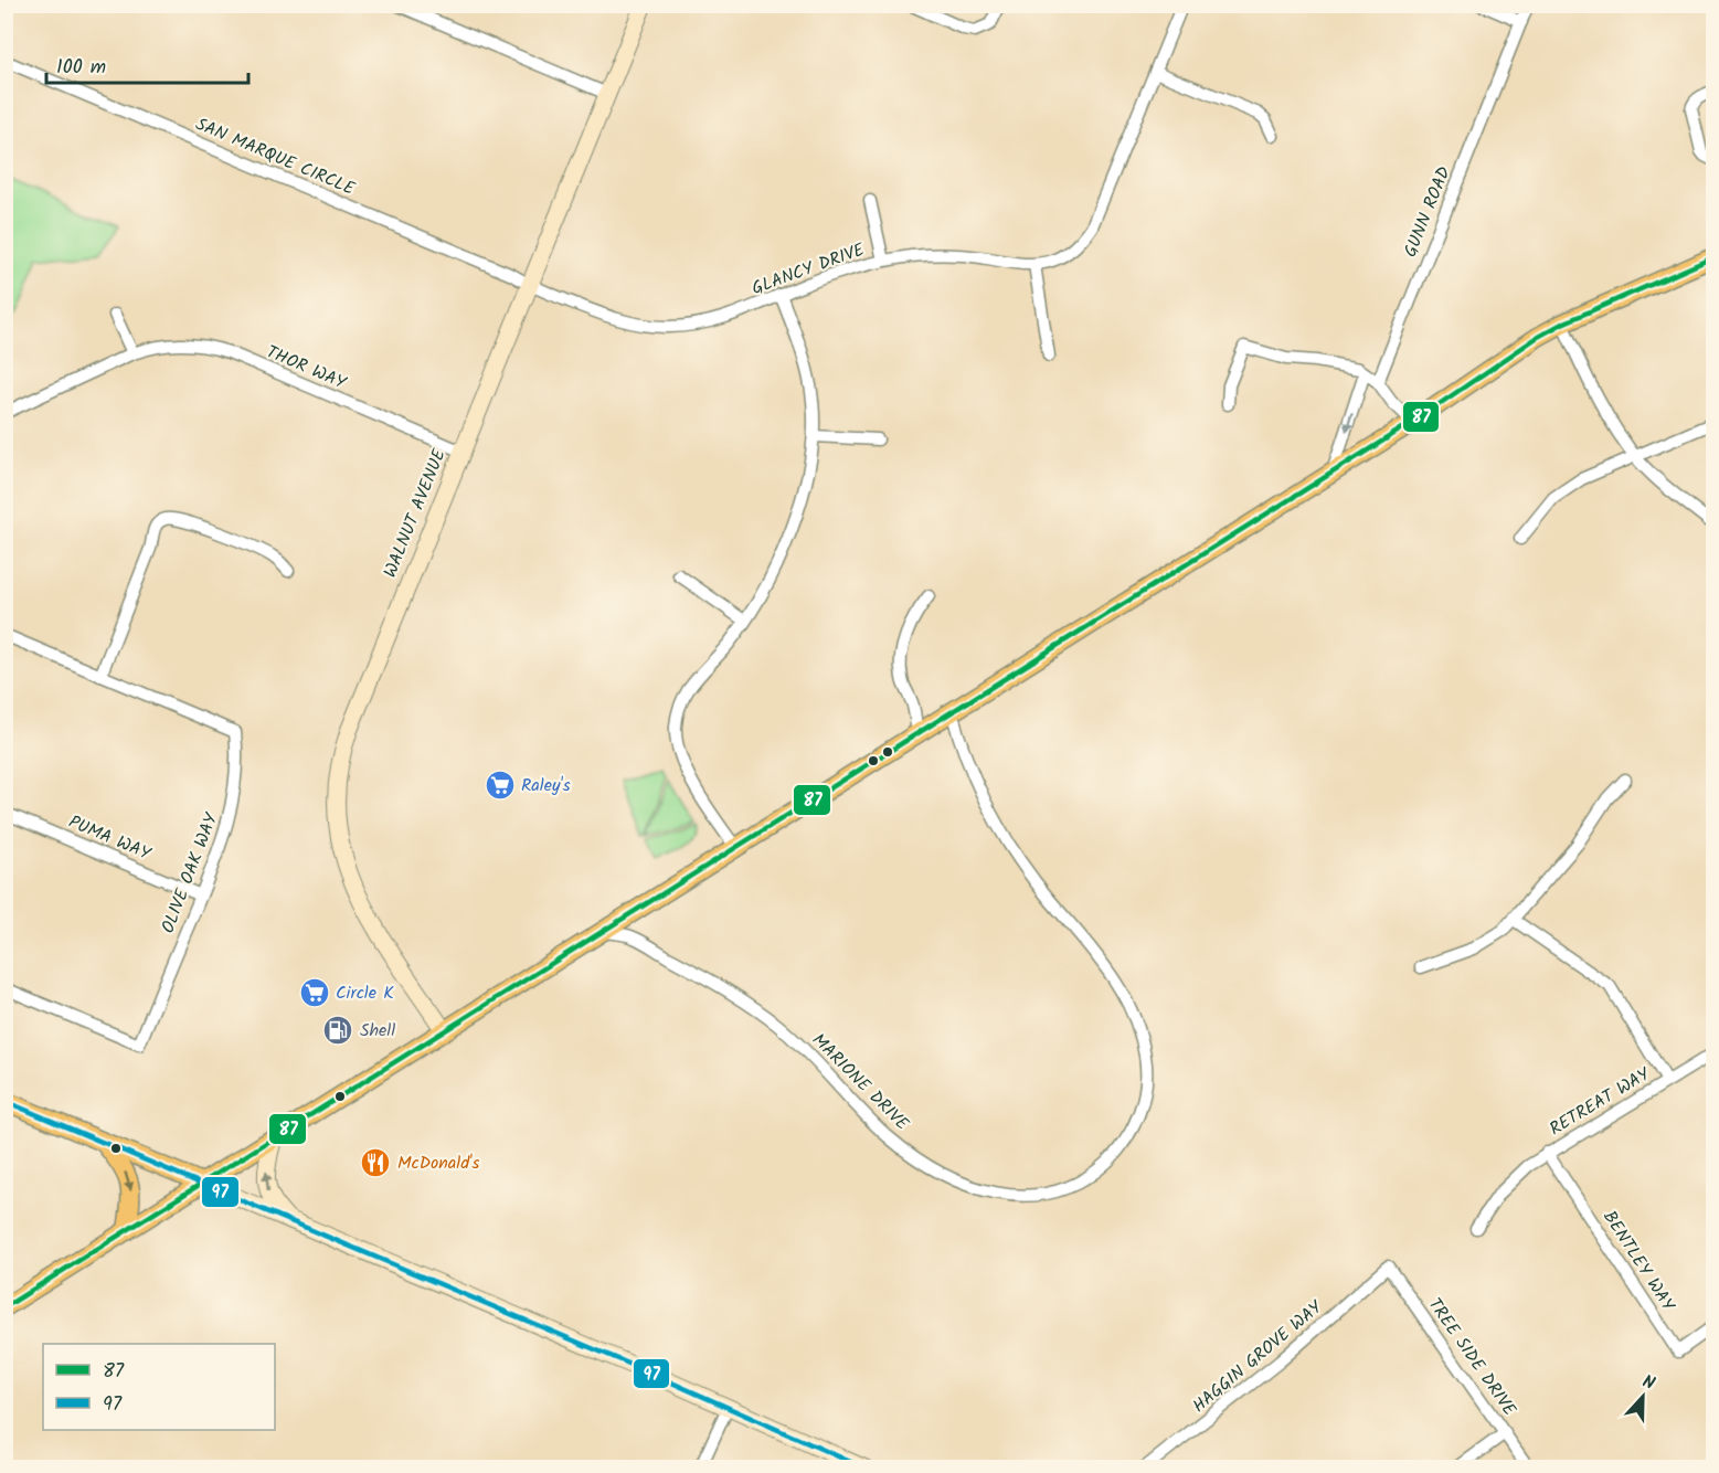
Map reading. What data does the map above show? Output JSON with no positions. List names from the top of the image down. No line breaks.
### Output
{"streets":{"main road":["WALNUT AVENUE"],"street":["SAN MARQUE CIRCLE","GUNN ROAD","GLANCY DRIVE","THOR WAY","PUMA WAY","OLIVE OAK WAY","MARIONE DRIVE","RETREAT WAY","BENTLEY WAY","HAGGIN GROVE WAY","TREE SIDE DRIVE"]},"crossings":[["SAN MARQUE CIRCLE","GLANCY DRIVE"],["SAN MARQUE CIRCLE","WALNUT AVENUE"],["GLANCY DRIVE","WALNUT AVENUE"],["THOR WAY","WALNUT AVENUE"],["PUMA WAY","OLIVE OAK WAY"],["RETREAT WAY","BENTLEY WAY"],["HAGGIN GROVE WAY","TREE SIDE DRIVE"]],"places":{"supermarket":["Raley's","Circle K"],"fuel station":["Shell"],"restaurant":["McDonald's"]},"lines":["transit line 87","transit line 97"],"legend":["87","97"],"scale_bar":"100 m","north":"top"}
